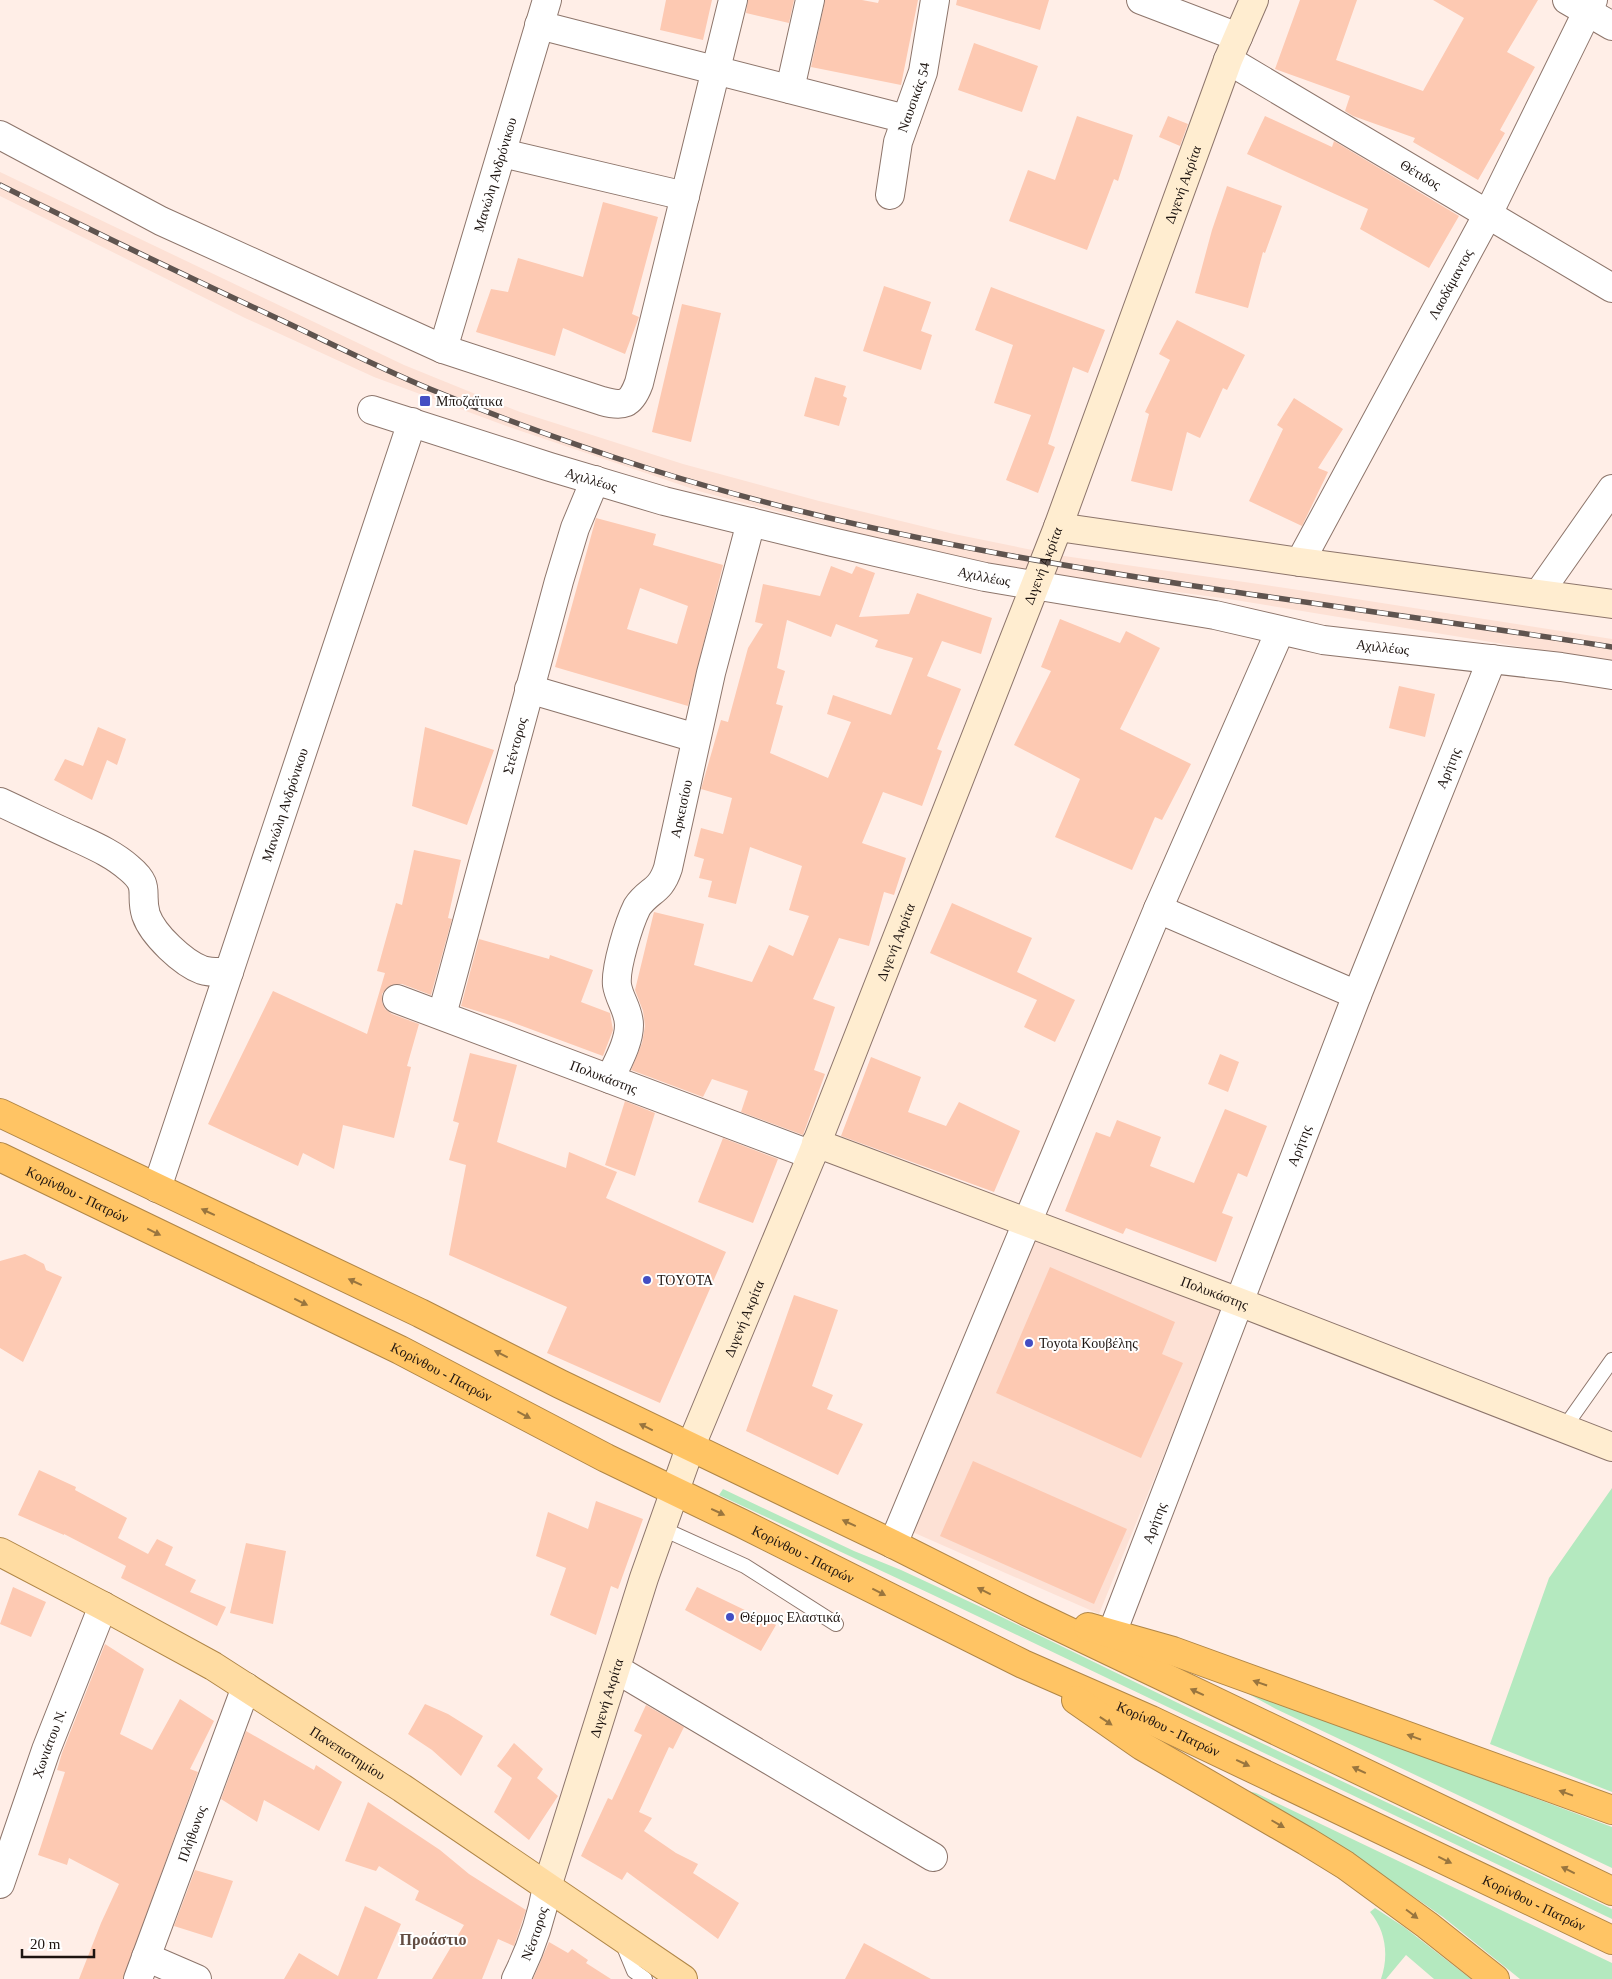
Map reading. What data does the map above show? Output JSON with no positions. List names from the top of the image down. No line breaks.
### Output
{"streets":{"highway":["Κορίνθου - Πατρών"],"main road":["Πανεπιστημίου"],"street":["Ναυσικάς 54","Μανώλη Ανδρόνικου","Θέτιδος","Διγενή Ακρίτα","Λαοδάμαντος","Αχιλλέως","Στέντορος","Αρήτης","Αρκεισίου","Πολυκάστης","Χωνιάτου Ν.","Πλήθωνος","Νέστορος"]},"crossings":[["Μανώλη Ανδρόνικου","Αχιλλέως"],["Θέτιδος","Διγενή Ακρίτα"],["Θέτιδος","Λαοδάμαντος"],["Διγενή Ακρίτα","Αχιλλέως"],["Διγενή Ακρίτα","Πολυκάστης"],["Διγενή Ακρίτα","Κορίνθου - Πατρών"],["Διγενή Ακρίτα","Πανεπιστημίου"],["Διγενή Ακρίτα","Νέστορος"],["Αχιλλέως","Στέντορος"],["Αχιλλέως","Αρήτης"],["Αχιλλέως","Αρκεισίου"],["Στέντορος","Πολυκάστης"],["Αρήτης","Πολυκάστης"],["Αρκεισίου","Πολυκάστης"],["Χωνιάτου Ν.","Πανεπιστημίου"],["Πανεπιστημίου","Πλήθωνος"],["Πανεπιστημίου","Νέστορος"]],"districts":["Προάστιο"],"places":{"transit":["Μποζαϊτικα"],"other":["TOYOTA","Toyota Κουβέλης","Θέρμος Ελαστικά"]},"scale_bar":"20 m"}
